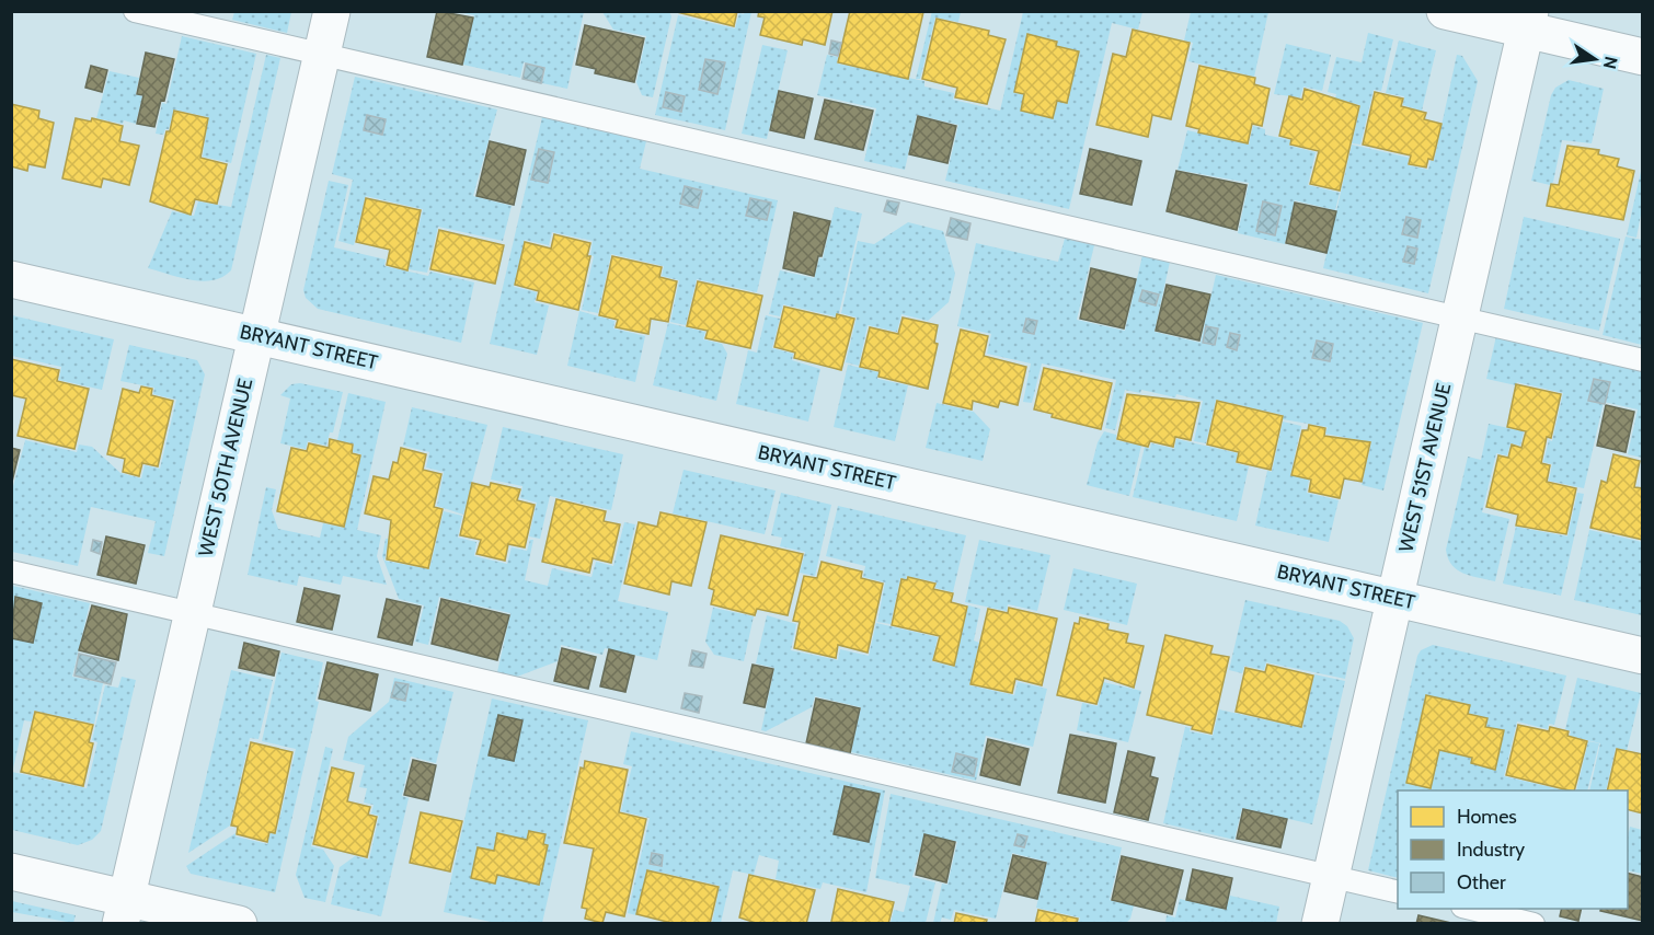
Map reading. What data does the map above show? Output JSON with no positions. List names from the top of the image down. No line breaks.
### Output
{"streets":{"street":["BRYANT STREET","WEST 50TH AVENUE","WEST 51ST AVENUE"]},"crossings":[["BRYANT STREET","WEST 50TH AVENUE"],["BRYANT STREET","WEST 51ST AVENUE"]],"legend":["Homes","Industry","Other"],"north":"right"}
